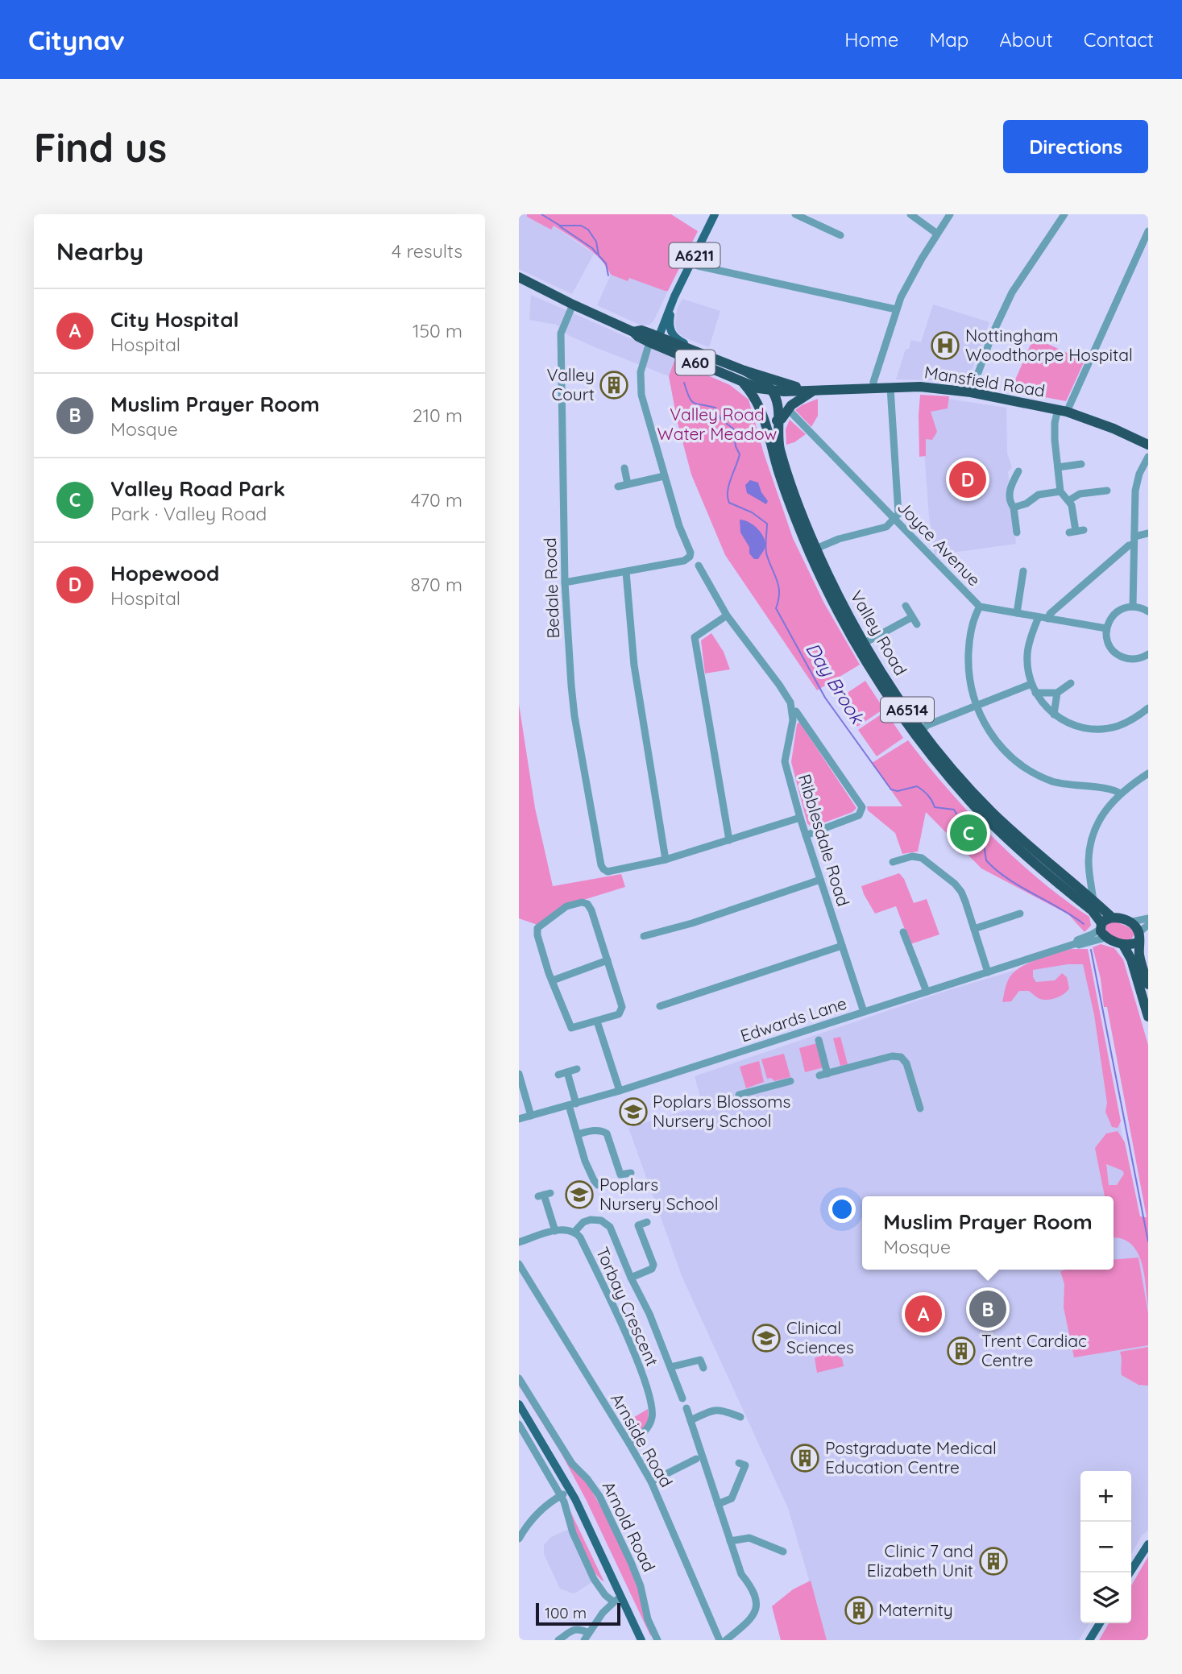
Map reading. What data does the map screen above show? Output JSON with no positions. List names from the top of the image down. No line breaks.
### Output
{"streets":{"highway":["A60","Mansfield Road","Valley Road","A6514"],"main road":["A6211"],"street":["Joyce Avenue","Bedale Road","Ribblesdale Road","Edwards Lane","Torbay Crescent","Arnside Road","Arnold Road"]},"crossings":[["A6211","A60"],["A60","Mansfield Road"],["A60","Bedale Road"],["A60","Valley Road"],["Mansfield Road","Valley Road"],["Valley Road","A6514"],["Valley Road","Edwards Lane"],["A6514","Edwards Lane"],["Ribblesdale Road","Edwards Lane"],["Torbay Crescent","Arnside Road"]],"water":["Day Brook"],"parks":["Valley Road Water Meadow"],"places":{"hospital":["Nottingham Woodthorpe Hospital"],"building":["Valley Court","Trent Cardiac Centre","Postgraduate Medical Education Centre","Clinic 7 and Elizabeth Unit","Maternity"],"school or university":["Poplars Blossoms Nursery School","Poplars Nursery School","Clinical Sciences"]},"scale_bar":"100 m","page":{"header":"Citynav","nav":["Home","Map","About","Contact"],"buttons":"Directions","title":"Find us","heading":["Nearby","4 results"],"list":[{"mark":"A","name":"City Hospital","note":"Hospital","value":"150 m"},{"mark":"B","name":"Muslim Prayer Room","note":"Mosque","value":"210 m"},{"mark":"C","name":"Valley Road Park","note":"Park · Valley Road","value":"470 m"},{"mark":"D","name":"Hopewood","note":"Hospital","value":"870 m"}],"pins":["D","C","B","A"],"popup":["Muslim Prayer Room","Mosque"],"map_buttons":["+","−"],"scale":"100 m"}}
